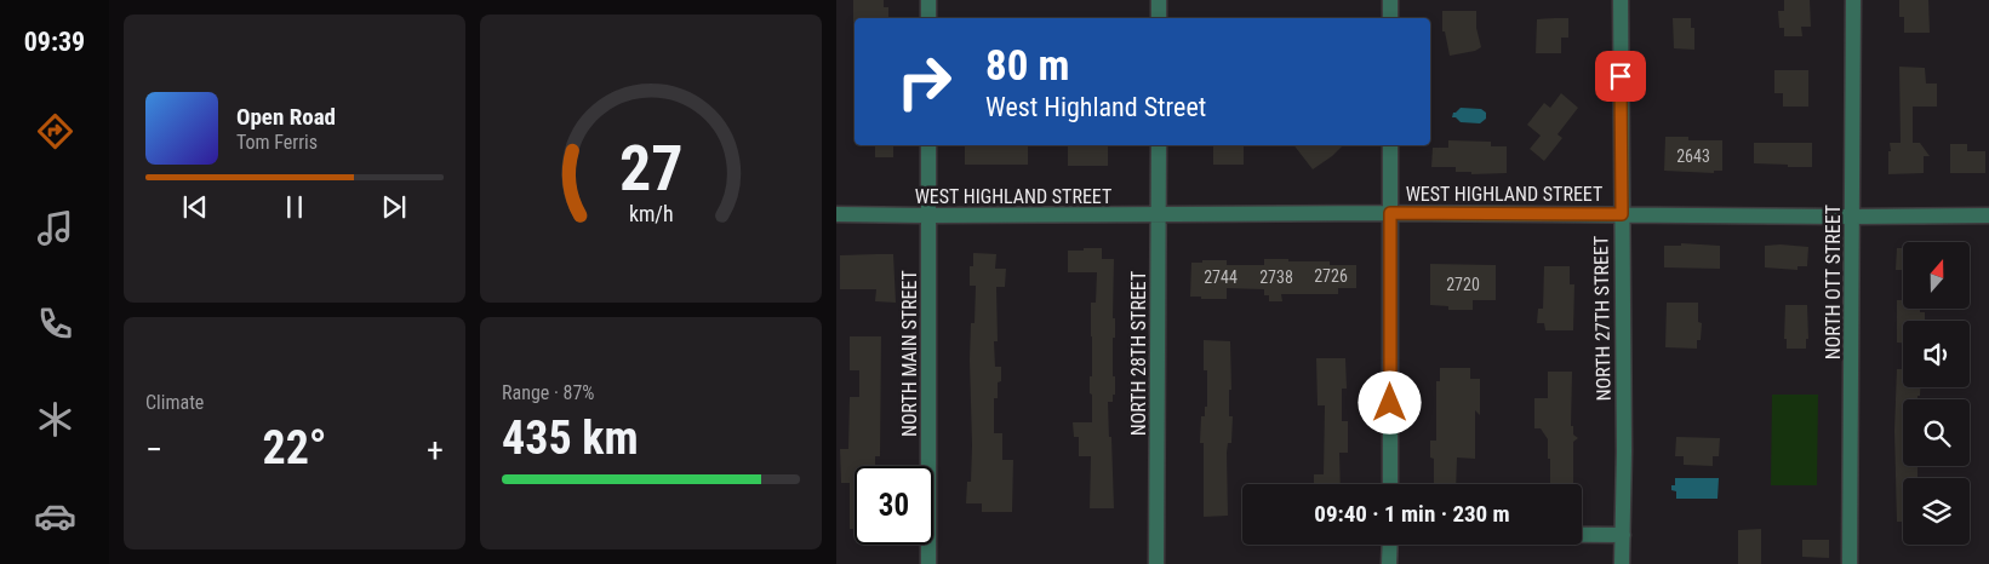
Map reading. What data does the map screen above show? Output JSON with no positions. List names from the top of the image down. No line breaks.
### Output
{"streets":{"street":["WEST HIGHLAND STREET","NORTH OTT STREET","NORTH 27TH STREET","NORTH MAIN STREET","NORTH 28TH STREET"]},"crossings":[["WEST HIGHLAND STREET","NORTH OTT STREET"],["WEST HIGHLAND STREET","NORTH 27TH STREET"],["WEST HIGHLAND STREET","NORTH MAIN STREET"],["WEST HIGHLAND STREET","NORTH 28TH STREET"]],"house_numbers":["2643","2726","2744","2738","2720"],"north":"top","page":{"tabs":"09:39","turn":["80 m","West Highland Street"],"song":["Open Road","Tom Ferris"],"tile":["Climate",["Range · 87%","435 km"]],"heat":["−","22°","+"],"limit":"30","trip":"09:40 · 1 min · 230 m","gauge":["27","km/h"]}}
